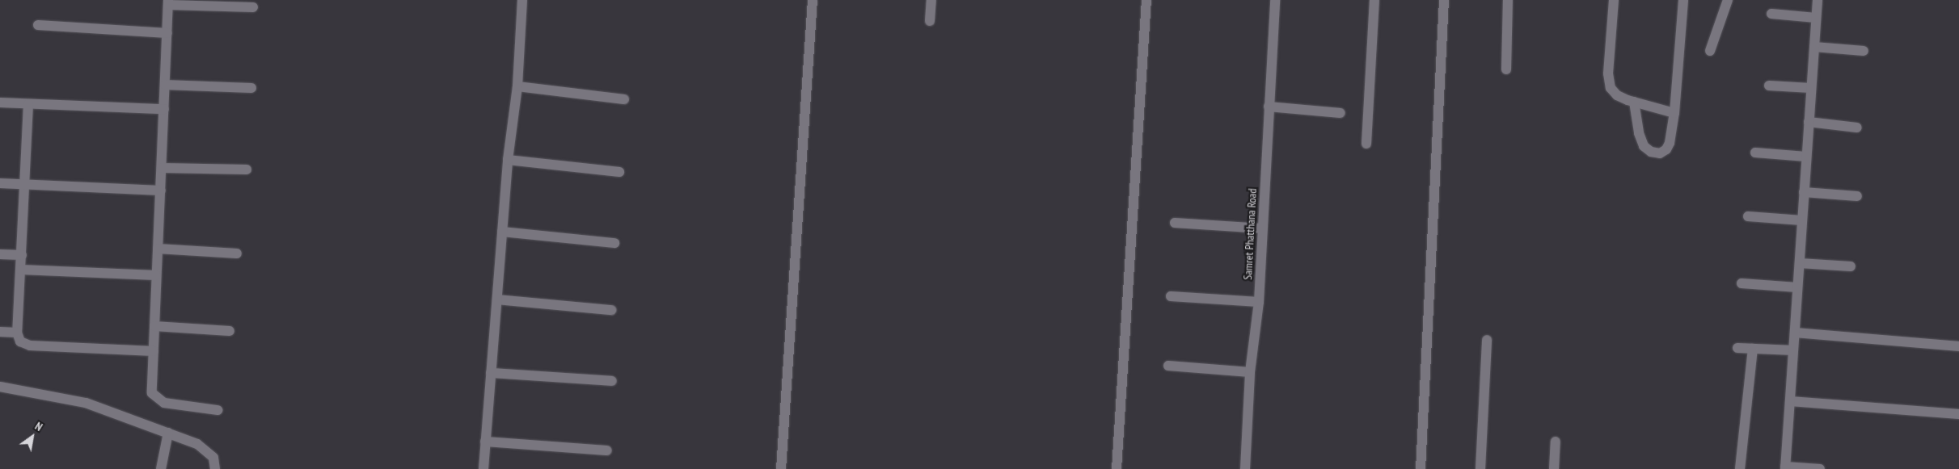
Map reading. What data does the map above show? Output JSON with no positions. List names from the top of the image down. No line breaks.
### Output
{"streets":{"street":["Samret Phatthana Road"]},"north":"top right"}
